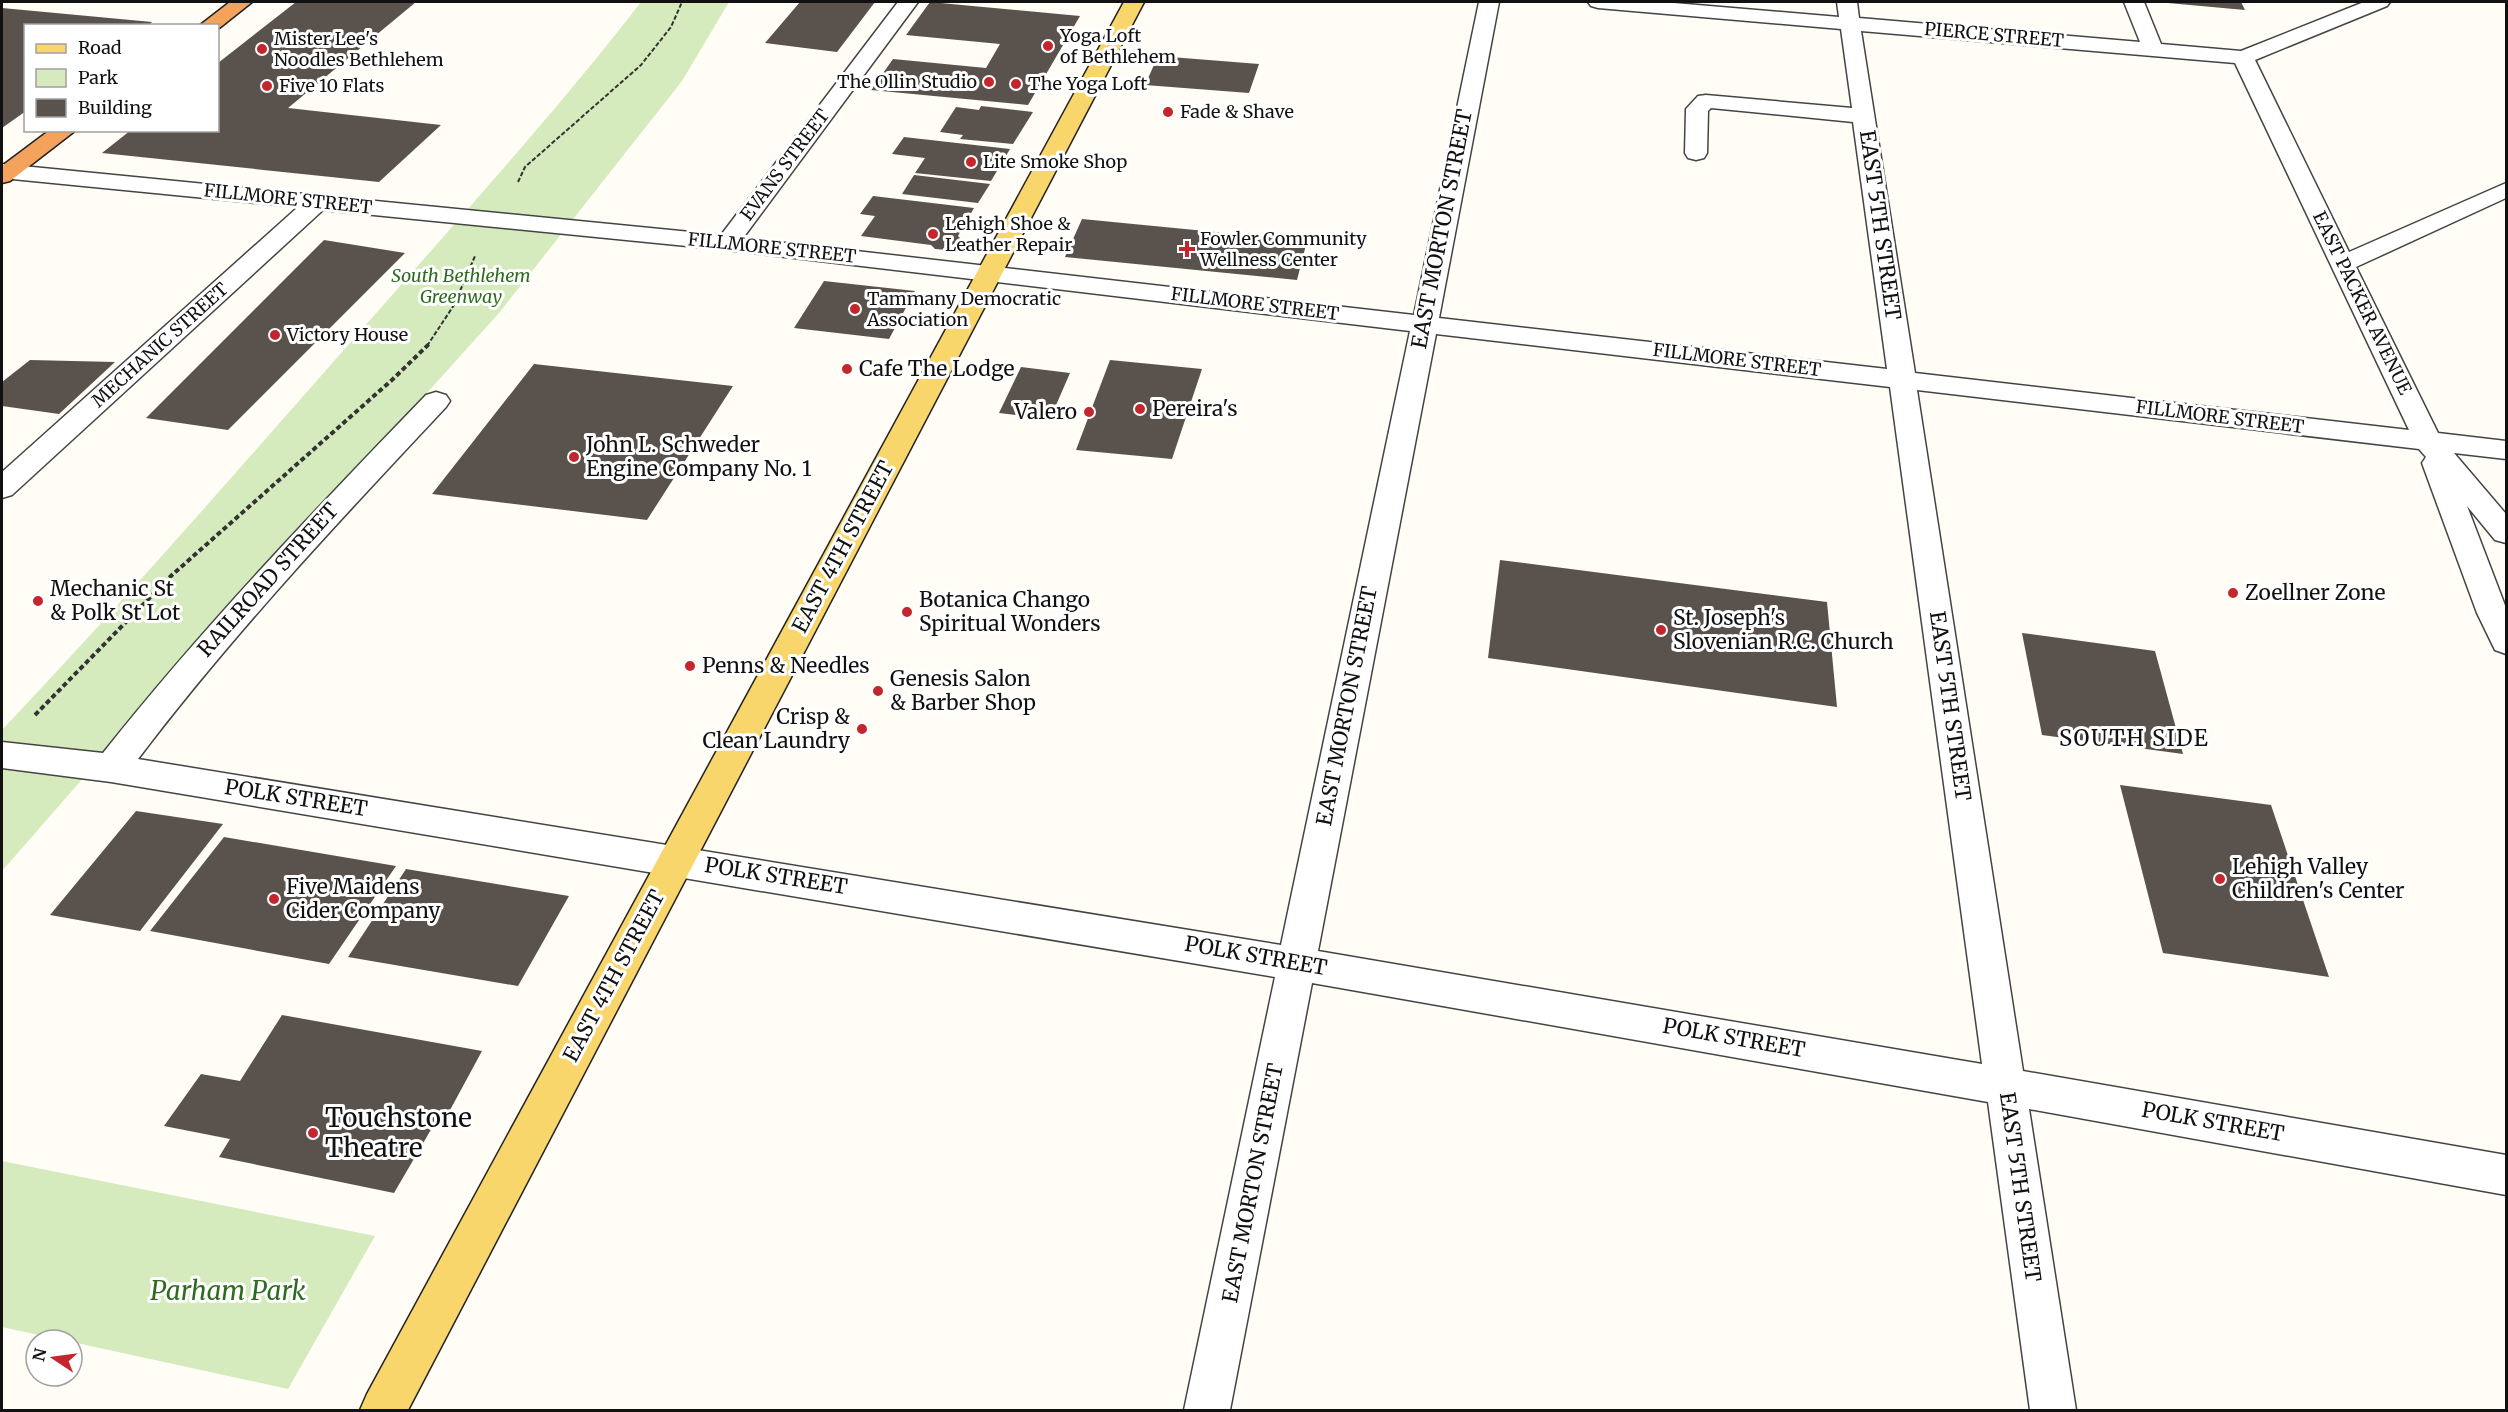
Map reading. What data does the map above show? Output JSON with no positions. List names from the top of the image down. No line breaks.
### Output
{"streets":{"main road":["EAST 4TH STREET"],"street":["PIERCE STREET","EVANS STREET","FILLMORE STREET","EAST 5TH STREET","EAST MORTON STREET","EAST PACKER AVENUE","MECHANIC STREET","RAILROAD STREET","POLK STREET"]},"crossings":[["PIERCE STREET","EAST 5TH STREET"],["PIERCE STREET","EAST PACKER AVENUE"],["EVANS STREET","FILLMORE STREET"],["FILLMORE STREET","EAST 5TH STREET"],["FILLMORE STREET","EAST MORTON STREET"],["FILLMORE STREET","EAST PACKER AVENUE"],["FILLMORE STREET","MECHANIC STREET"],["FILLMORE STREET","EAST 4TH STREET"],["EAST 5TH STREET","POLK STREET"],["EAST MORTON STREET","POLK STREET"],["EAST 4TH STREET","POLK STREET"],["RAILROAD STREET","POLK STREET"]],"districts":["SOUTH SIDE"],"parks":["South Bethlehem Greenway","Parham Park"],"places":{"other":["Yoga Loft of Bethlehem","Mister Lee's Noodles Bethlehem","The Ollin Studio","The Yoga Loft","Five 10 Flats","Fade & Shave","Lite Smoke Shop","Lehigh Shoe & Leather Repair","Tammany Democratic Association","Victory House","Cafe The Lodge","Pereira's","Valero","John L. Schweder Engine Company No. 1","Zoellner Zone","Mechanic St & Polk St Lot","Botanica Chango Spiritual Wonders","St. Joseph's Slovenian R.C. Church","Penns & Needles","Genesis Salon & Barber Shop","Crisp & Clean Laundry","Lehigh Valley Children's Center","Five Maidens Cider Company","Touchstone Theatre"],"health":["Fowler Community Wellness Center"]},"legend":["Road","Park","Building"],"north":"left"}
